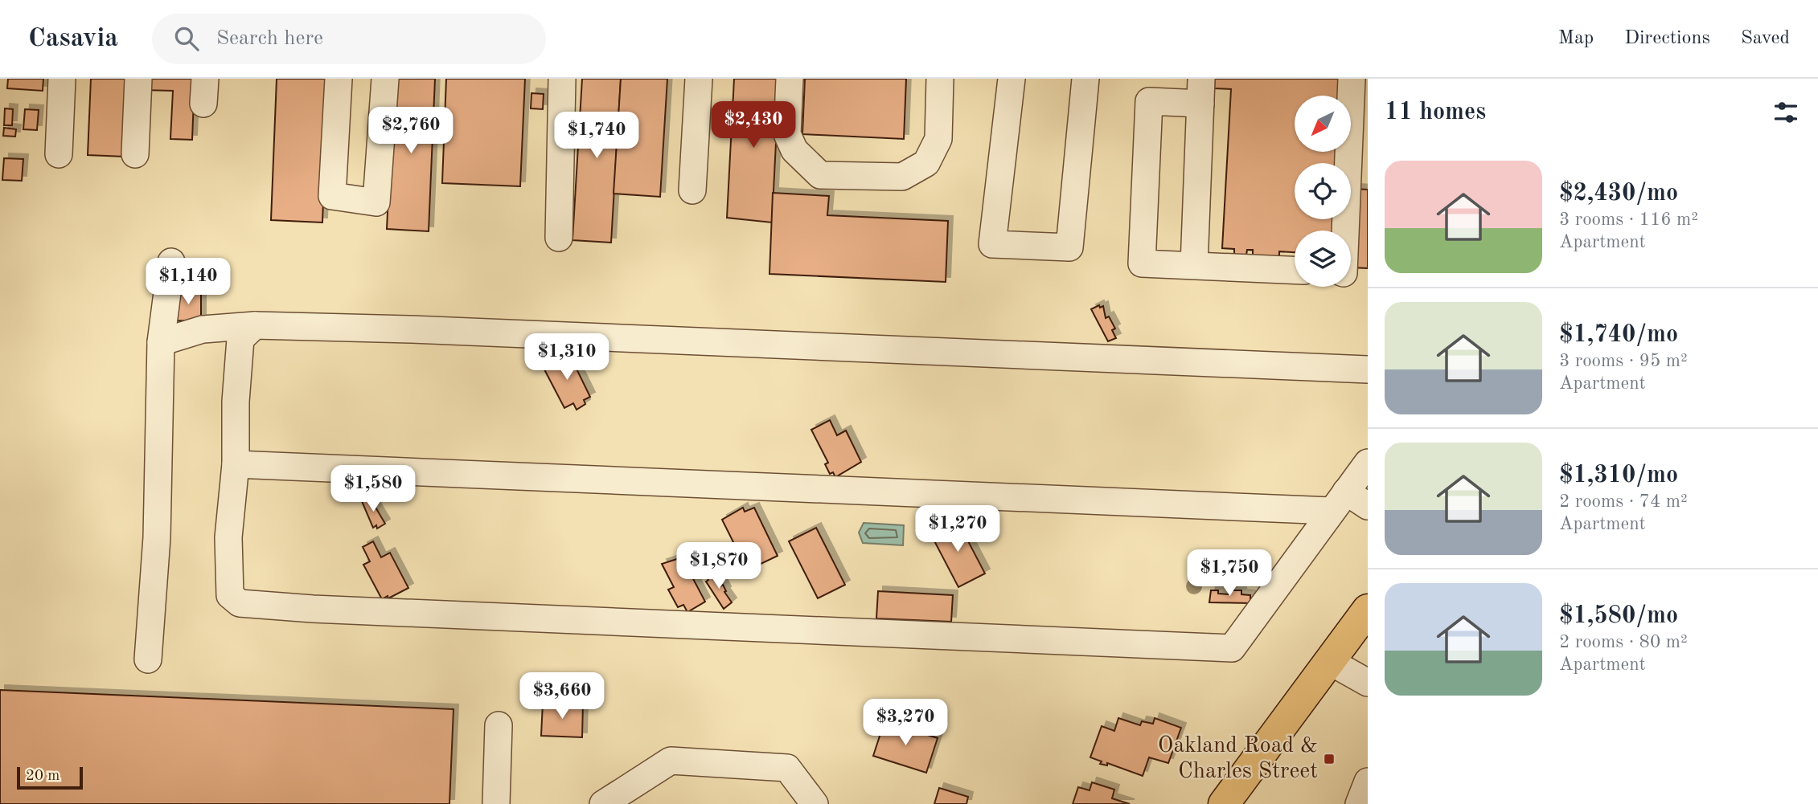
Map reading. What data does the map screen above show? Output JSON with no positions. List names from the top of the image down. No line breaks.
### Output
{"places":{"transit":["Oakland Road & Charles Street"]},"scale_bar":"20 m","north":"bottom left","page":{"header":"Casavia","search":"Search here","nav":["Map","Directions","Saved"],"heading":"11 homes","price":["$2,430","$2,760","$1,740","$1,140","$1,310","$1,580","$1,270","$1,870","$1,750","$3,660","$3,270"],"list":[{"name":"$2,430/mo","note":"3 rooms · 116 m² · Apartment"},{"name":"$1,740/mo","note":"3 rooms · 95 m² · Apartment"},{"name":"$1,310/mo","note":"2 rooms · 74 m² · Apartment"},{"name":"$1,580/mo","note":"2 rooms · 80 m² · Apartment"}],"scale":"20 m"}}
